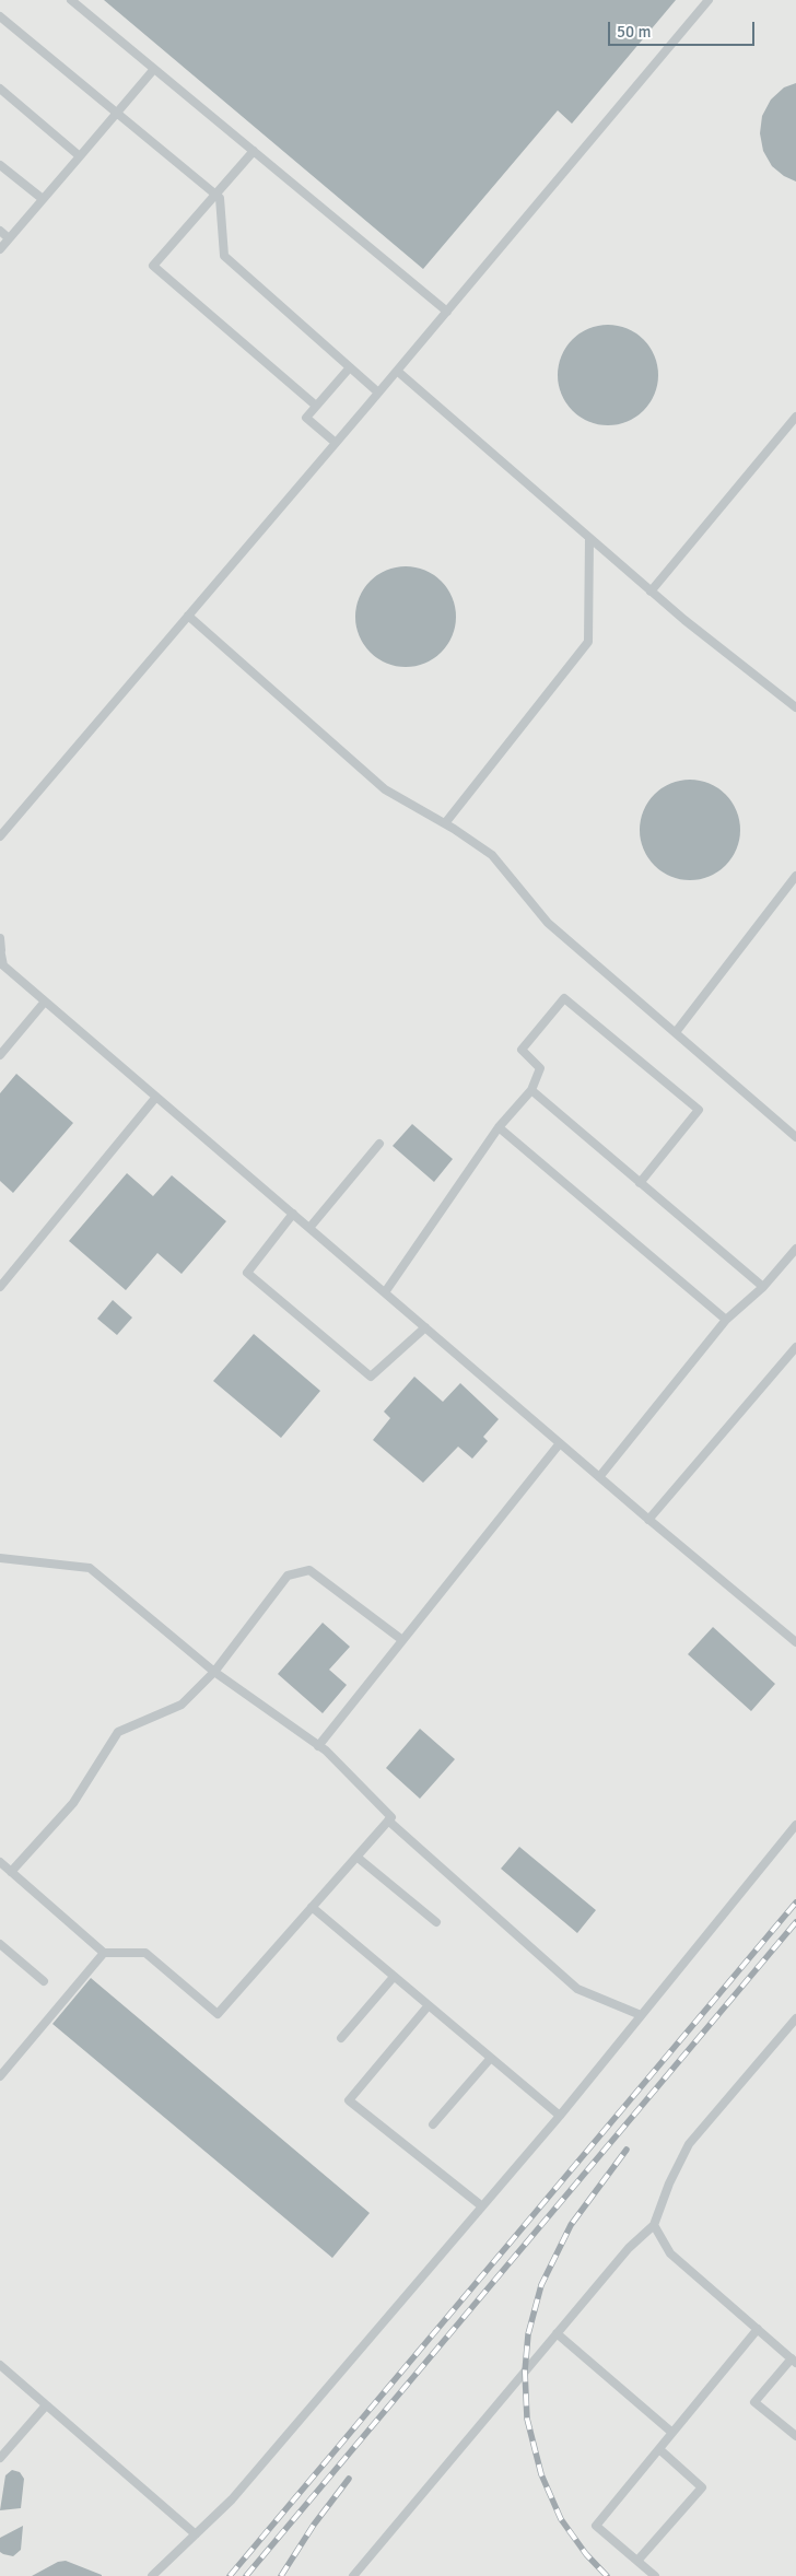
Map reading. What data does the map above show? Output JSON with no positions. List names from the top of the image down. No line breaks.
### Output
{"scale_bar":"50 m"}
